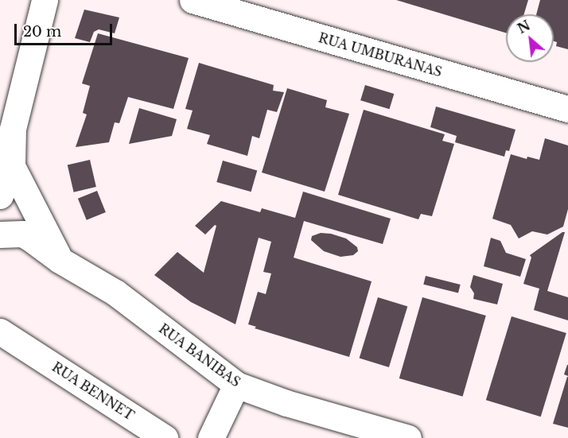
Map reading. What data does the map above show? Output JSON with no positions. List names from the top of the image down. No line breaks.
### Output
{"streets":{"street":["RUA UMBURANAS","RUA BANIBAS","RUA BENNET"]},"scale_bar":"20 m","north":"top left"}
